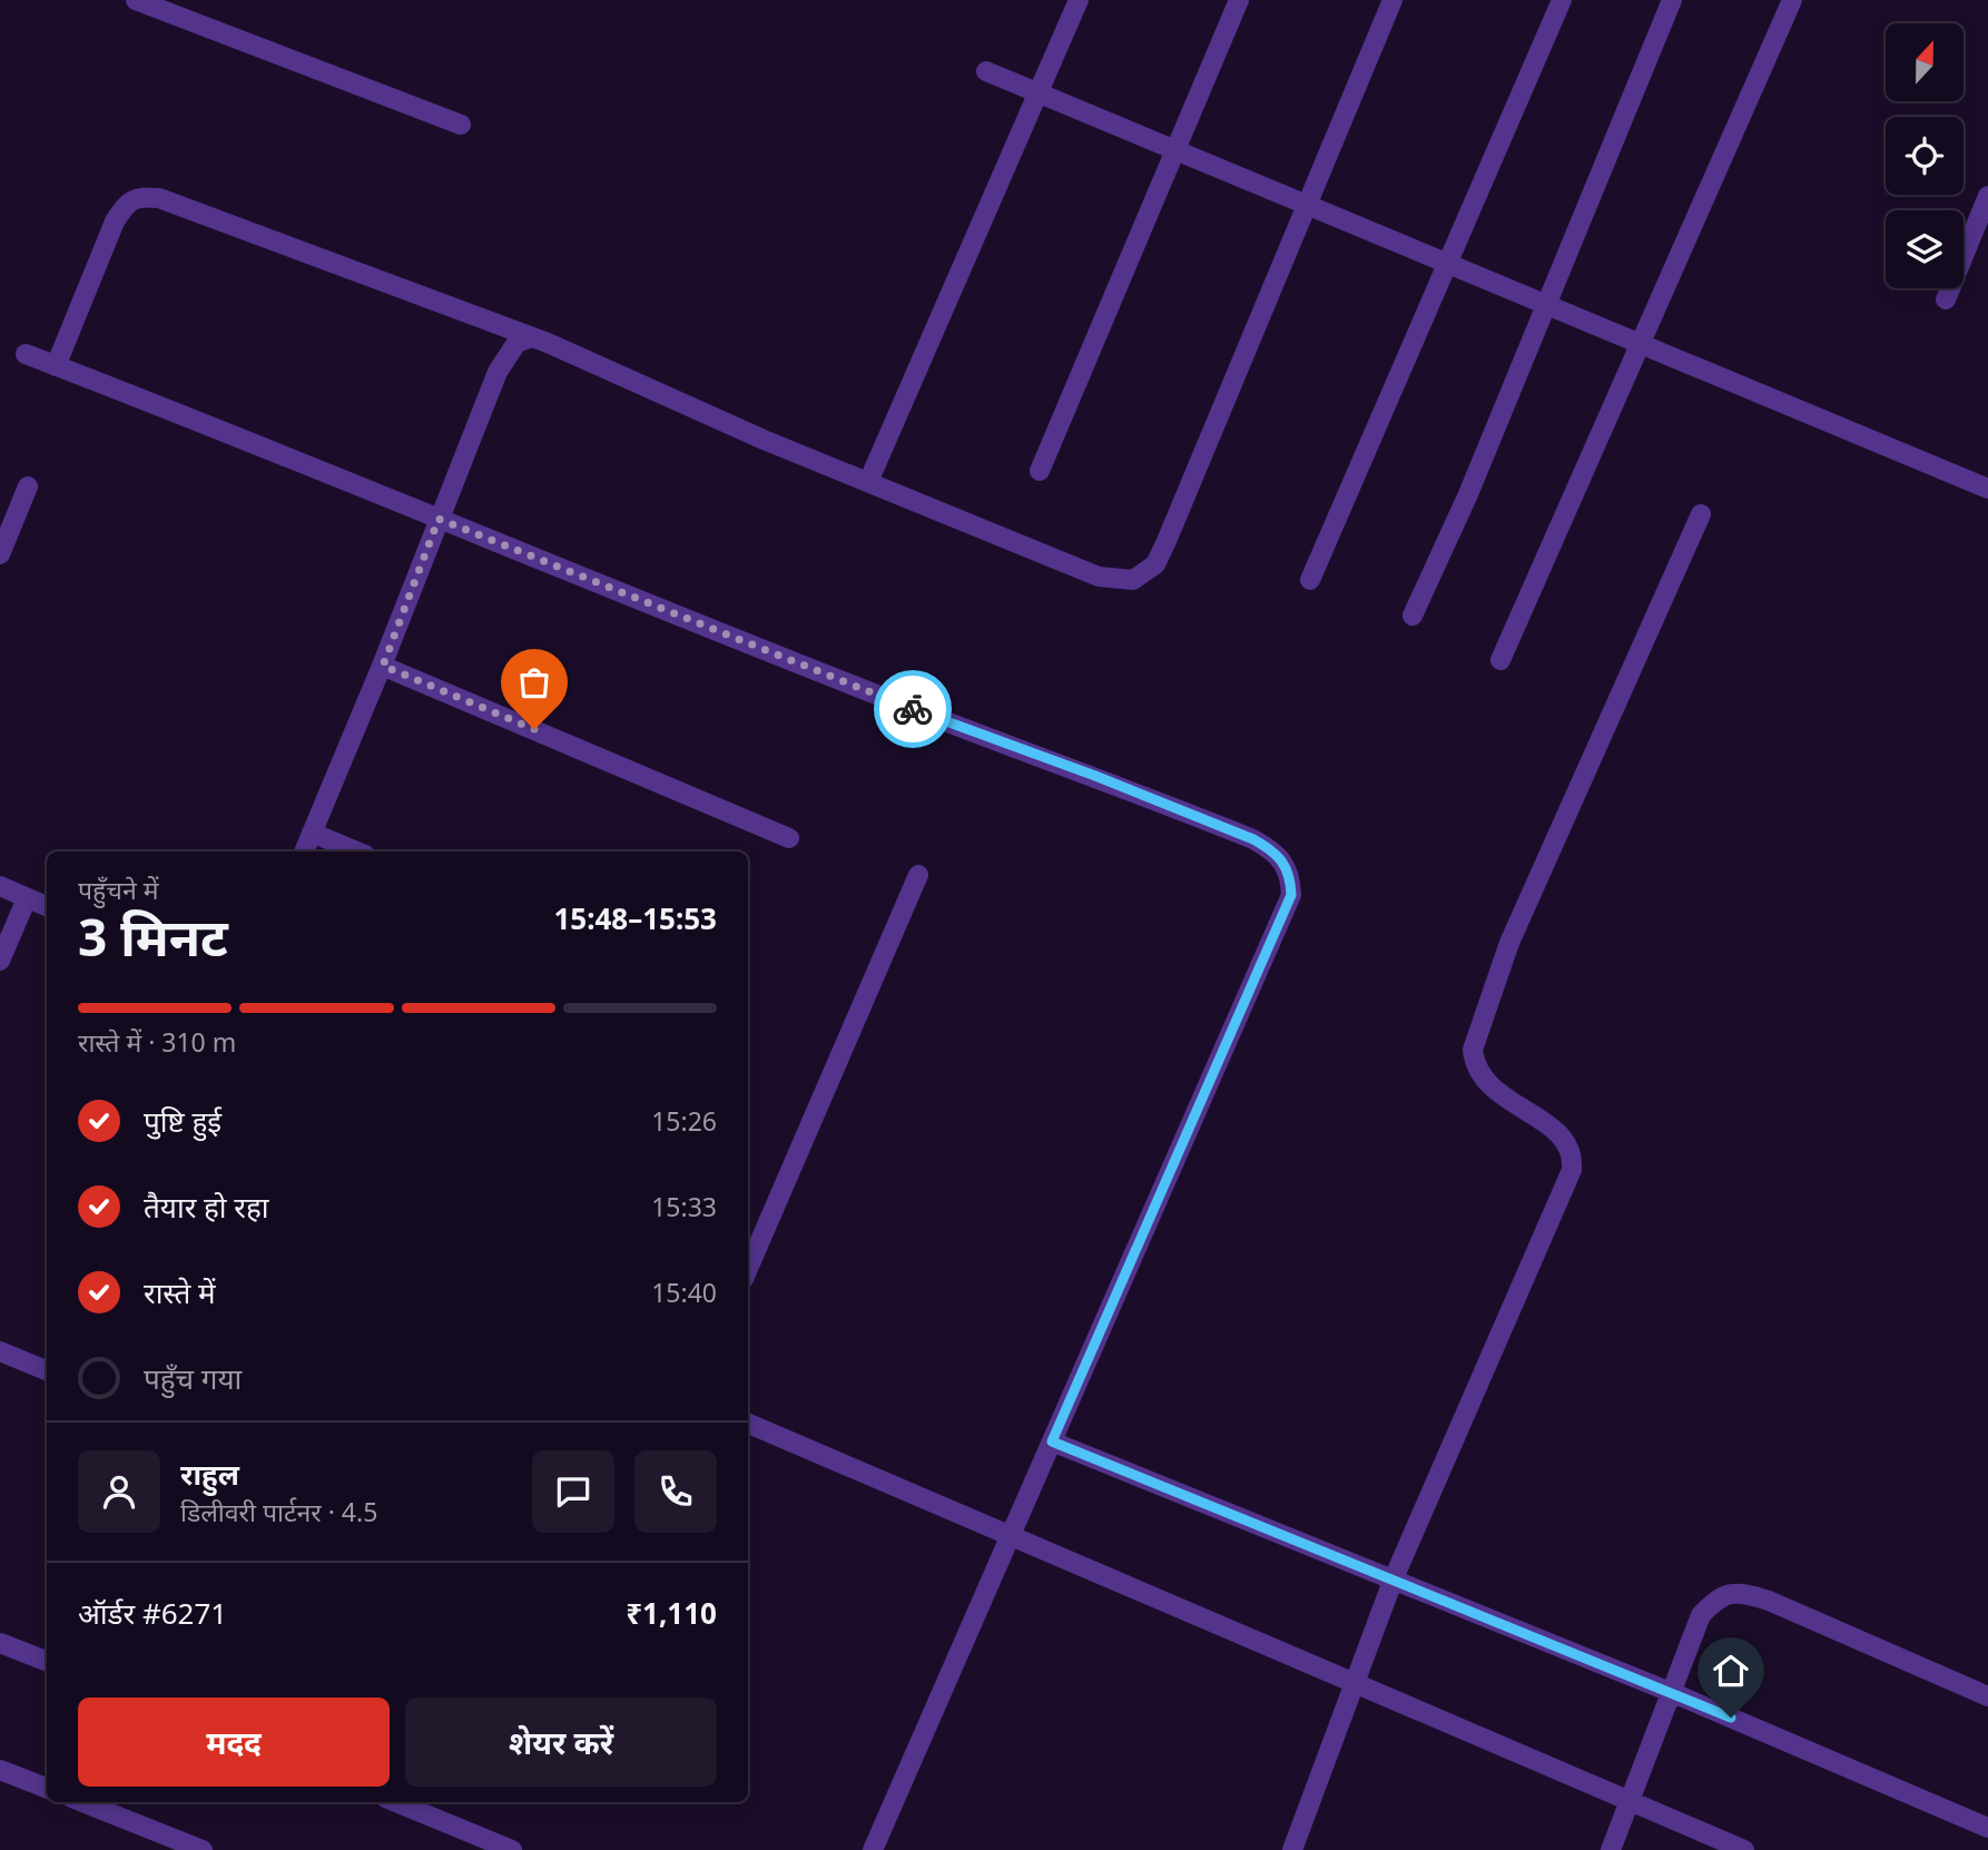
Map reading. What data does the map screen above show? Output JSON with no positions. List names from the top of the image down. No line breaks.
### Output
{"north":"top","page":{"heading":["3 मिनट","पहुँचने में","15:48–15:53"],"panel":["राहुल","डिलीवरी पार्टनर · 4.5","ऑर्डर #6271","₹1,110"],"bar":"रास्ते में · 310 m","list":[["पुष्टि हुई","15:26"],["तैयार हो रहा","15:33"],["रास्ते में","15:40"],"पहुँच गया"],"buttons":["मदद","शेयर करें"]}}
